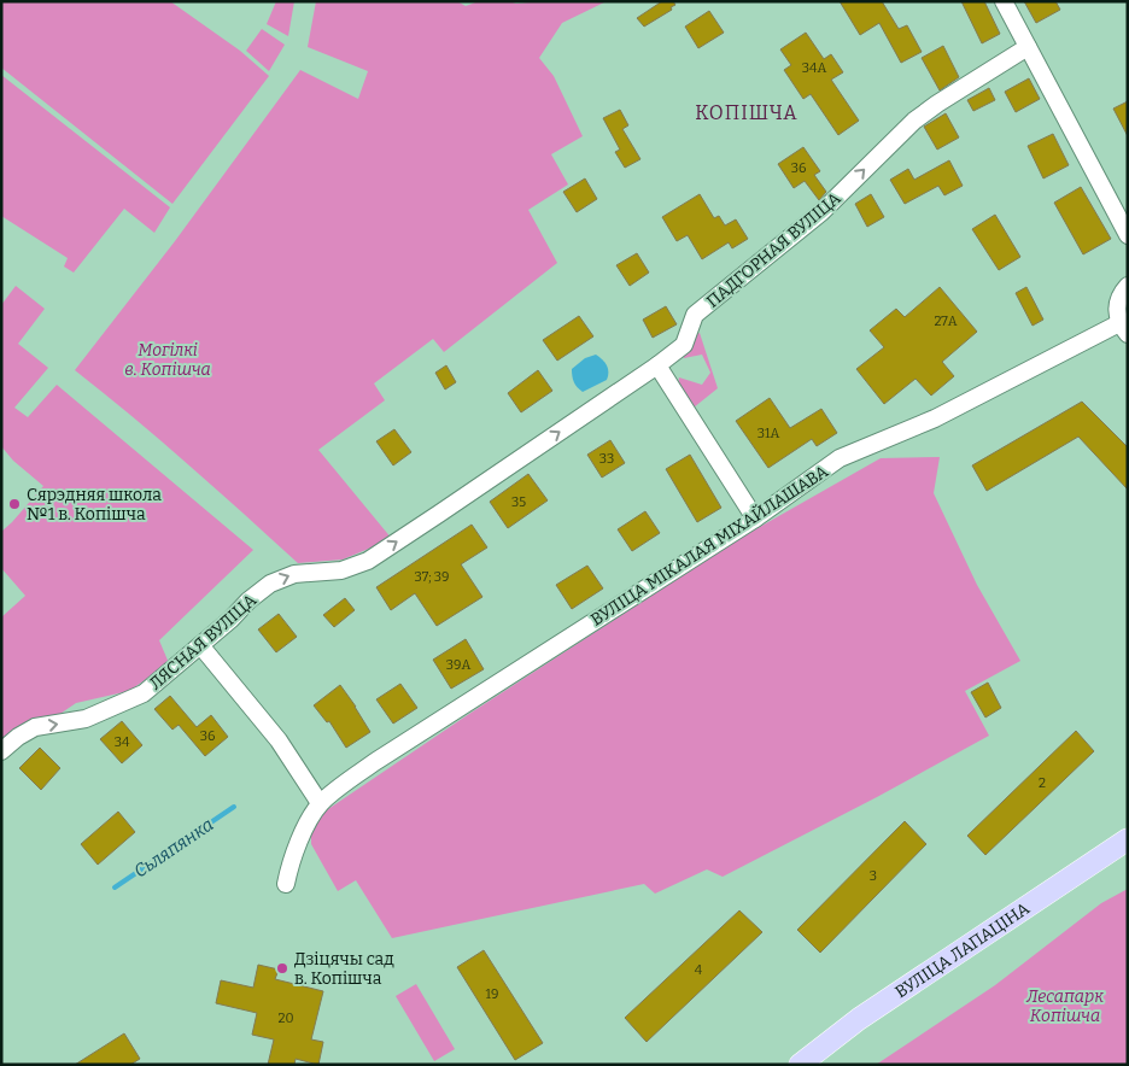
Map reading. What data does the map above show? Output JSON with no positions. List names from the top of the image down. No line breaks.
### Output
{"streets":{"main road":["ВУЛІЦА ЛАПАЦІНА"],"street":["ПАДГОРНАЯ ВУЛІЦА","ВУЛІЦА МІКАЛАЯ МІХАЙЛАШАВА","ЛЯСНАЯ ВУЛІЦА"]},"crossings":[["ПАДГОРНАЯ ВУЛІЦА","ЛЯСНАЯ ВУЛІЦА"]],"one_way":["ПАДГОРНАЯ ВУЛІЦА","ЛЯСНАЯ ВУЛІЦА"],"districts":["КОПІШЧА"],"water":["Сьляпянка"],"parks":["Могілкі в. Копішча","Лесапарк Копішча"],"places":["Сярэдняя школа №1 в. Копішча","Дзіцячы сад в. Копішча"],"house_numbers":["34А","36","27А","31А","33","35","37; 39","39А","36","34","2","3","4","19","20"]}
